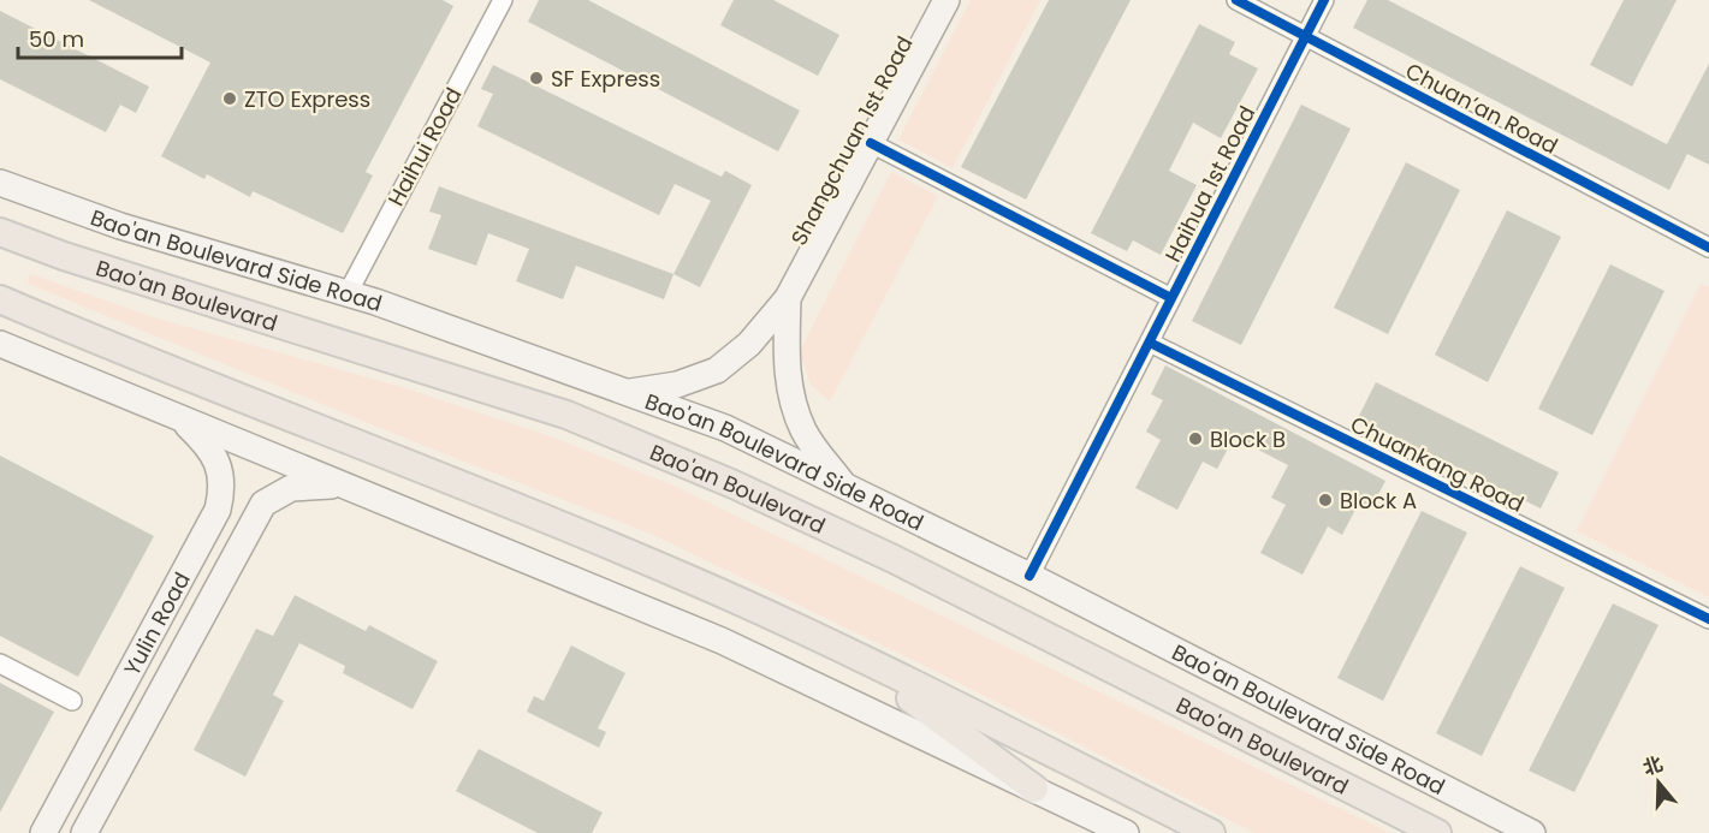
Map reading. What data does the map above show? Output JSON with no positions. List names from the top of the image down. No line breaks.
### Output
{"streets":{"main road":["Shangchuan 1st Road","Bao'an Boulevard Side Road","Bao'an Boulevard","Yulin Road"],"street":["Chuan’an Road","Haihui Road","Haihua 1st Road","Chuankang Road"]},"crossings":[["Chuan’an Road","Haihua 1st Road"],["Shangchuan 1st Road","Bao'an Boulevard Side Road"],["Haihui Road","Bao'an Boulevard Side Road"],["Haihua 1st Road","Bao'an Boulevard Side Road"],["Haihua 1st Road","Chuankang Road"]],"places":["SF Express","ZTO Express","Block B","Block A"],"scale_bar":"50 m","north":"top"}
